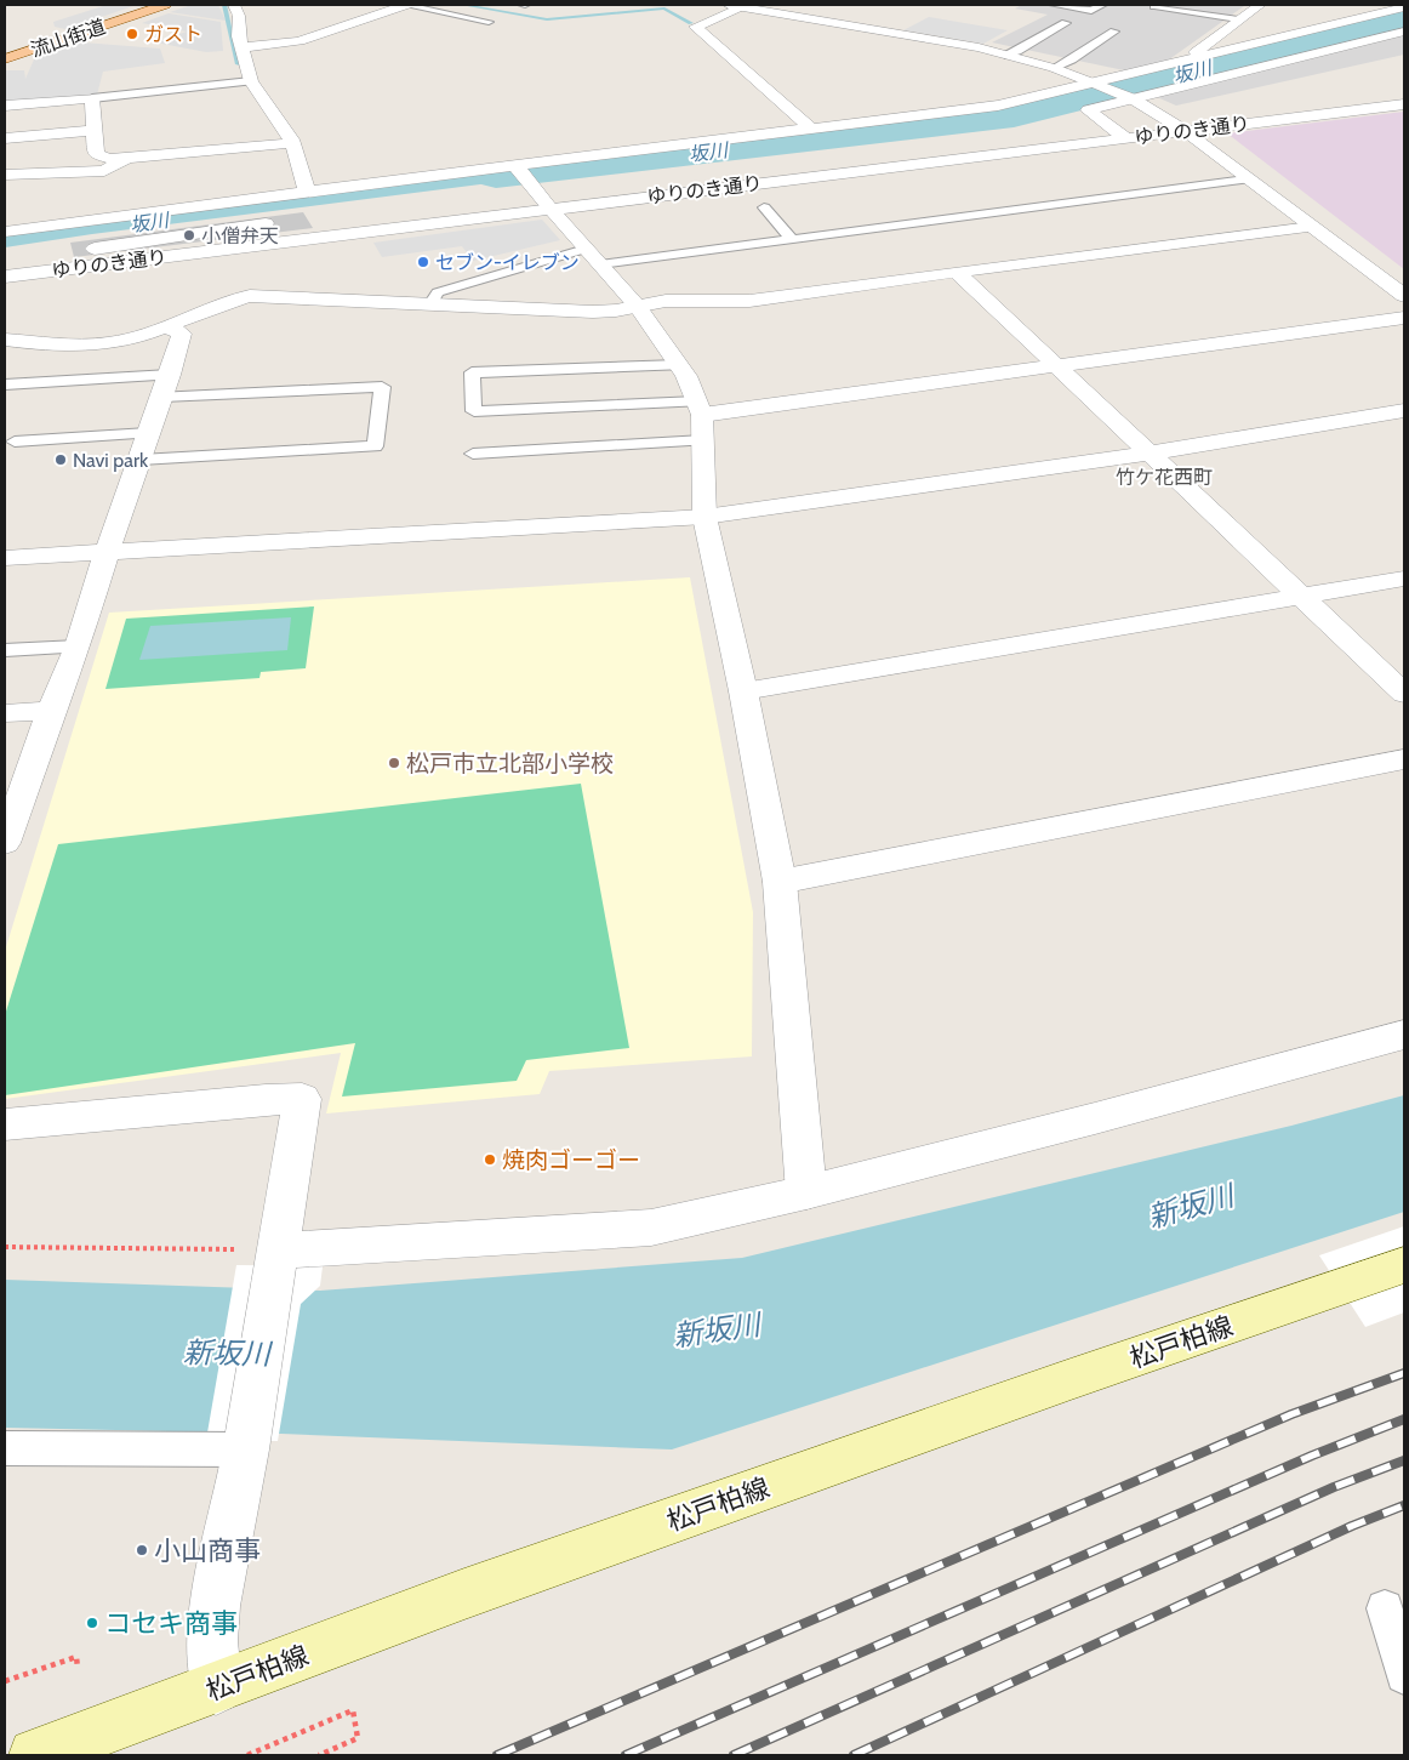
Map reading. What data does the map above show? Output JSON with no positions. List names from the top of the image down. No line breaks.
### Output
{"streets":{"main road":["流山街道","松戸柏線"],"street":["ゆりのき通り"]},"districts":["竹ケ花西町"],"water":["坂川","新坂川"],"places":["ガスト","小僧弁天","セブン-イレブン","Navi park","松戸市立北部小学校","焼肉ゴーゴー","小山商事","コセキ商事"]}
